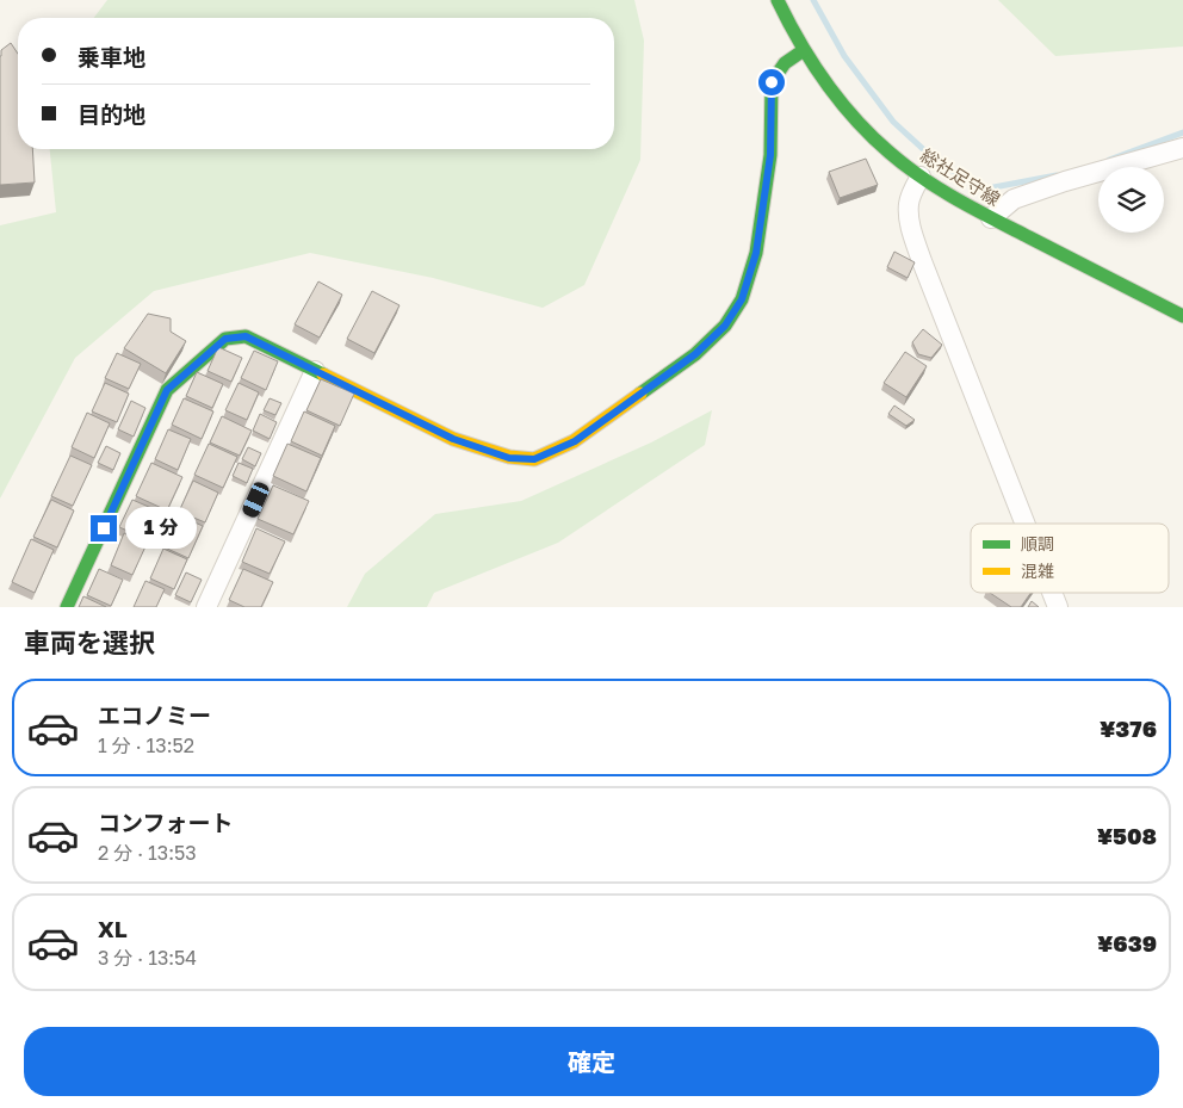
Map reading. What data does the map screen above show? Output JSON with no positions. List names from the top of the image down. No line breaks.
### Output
{"streets":{"street":["総社足守線"]},"legend":["順調","混雑"],"page":{"banner":["乗車地","目的地"],"bubble":"1 分","heading":"車両を選択","list":[{"name":"エコノミー","note":"1 分 · 13:52","value":"¥376"},{"name":"コンフォート","note":"2 分 · 13:53","value":"¥508"},{"name":"XL","note":"3 分 · 13:54","value":"¥639"}],"buttons":"確定"}}
